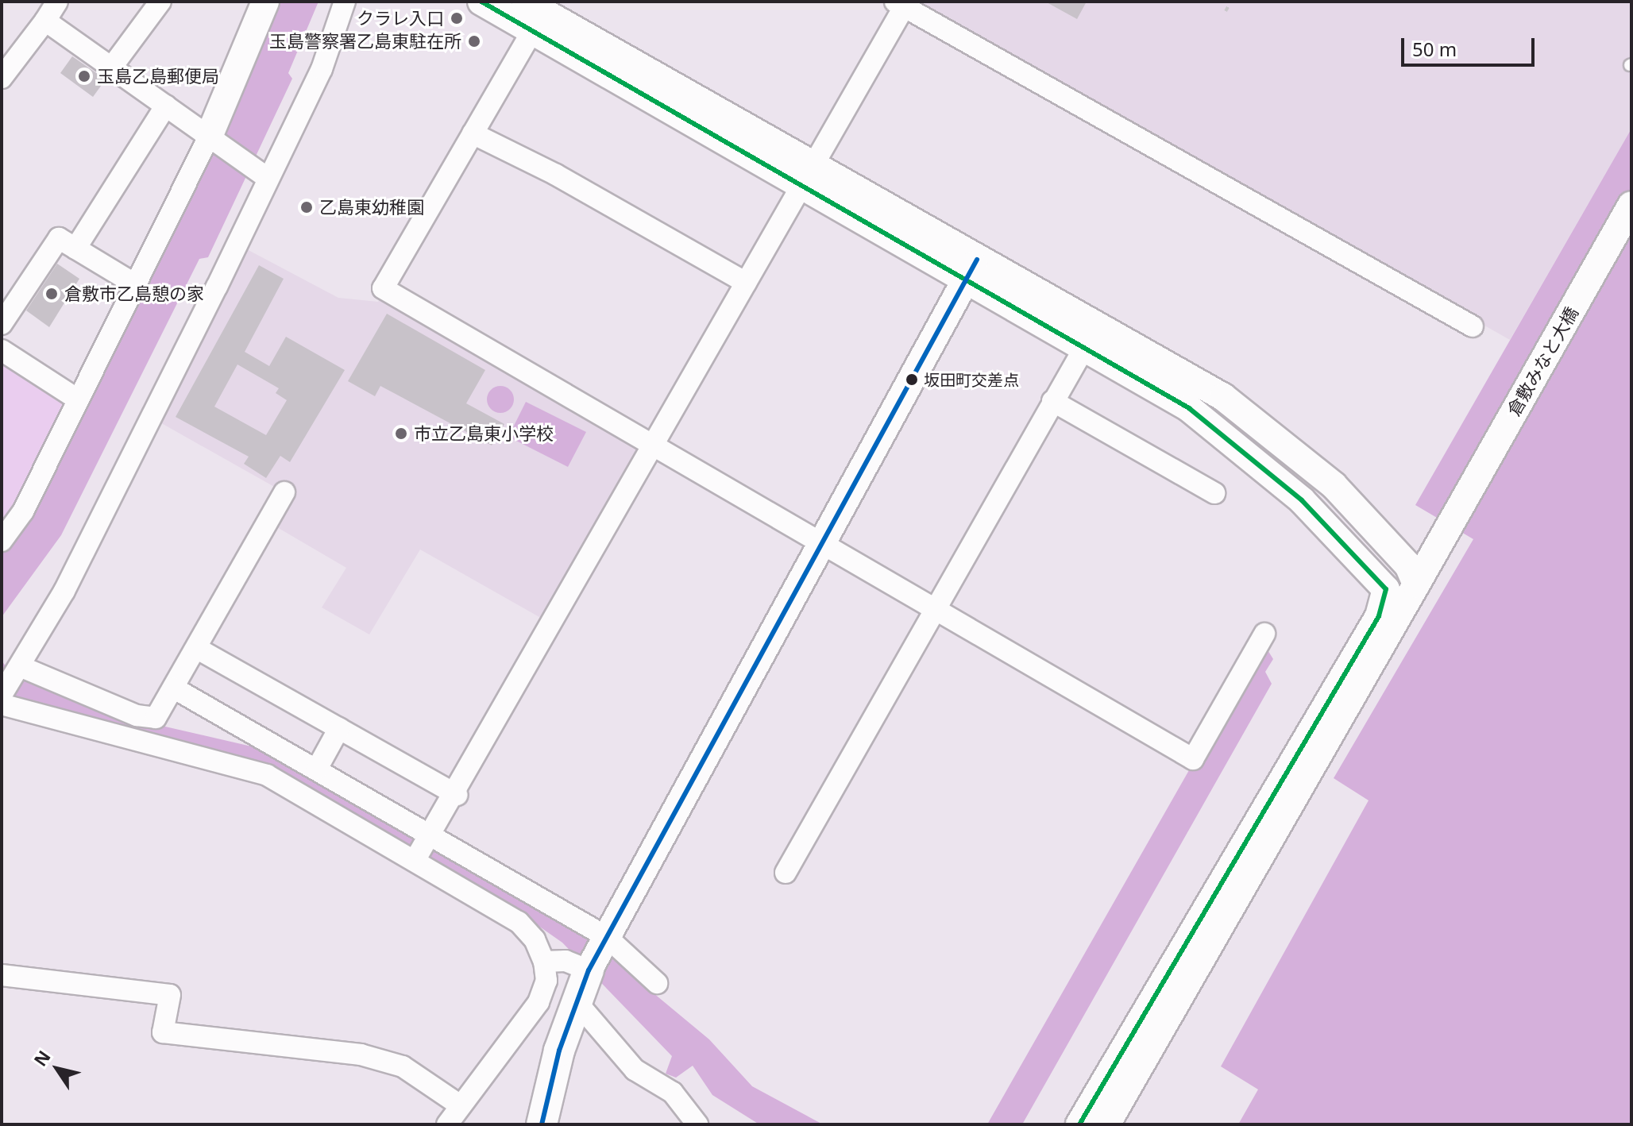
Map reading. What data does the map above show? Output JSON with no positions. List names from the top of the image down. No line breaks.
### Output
{"streets":{"street":["倉敷みなと大橋"]},"places":["クラレ入口","玉島警察署乙島東駐在所","玉島乙島郵便局","乙島東幼稚園","倉敷市乙島憩の家","坂田町交差点","市立乙島東小学校"],"scale_bar":"50 m","north":"top left"}
